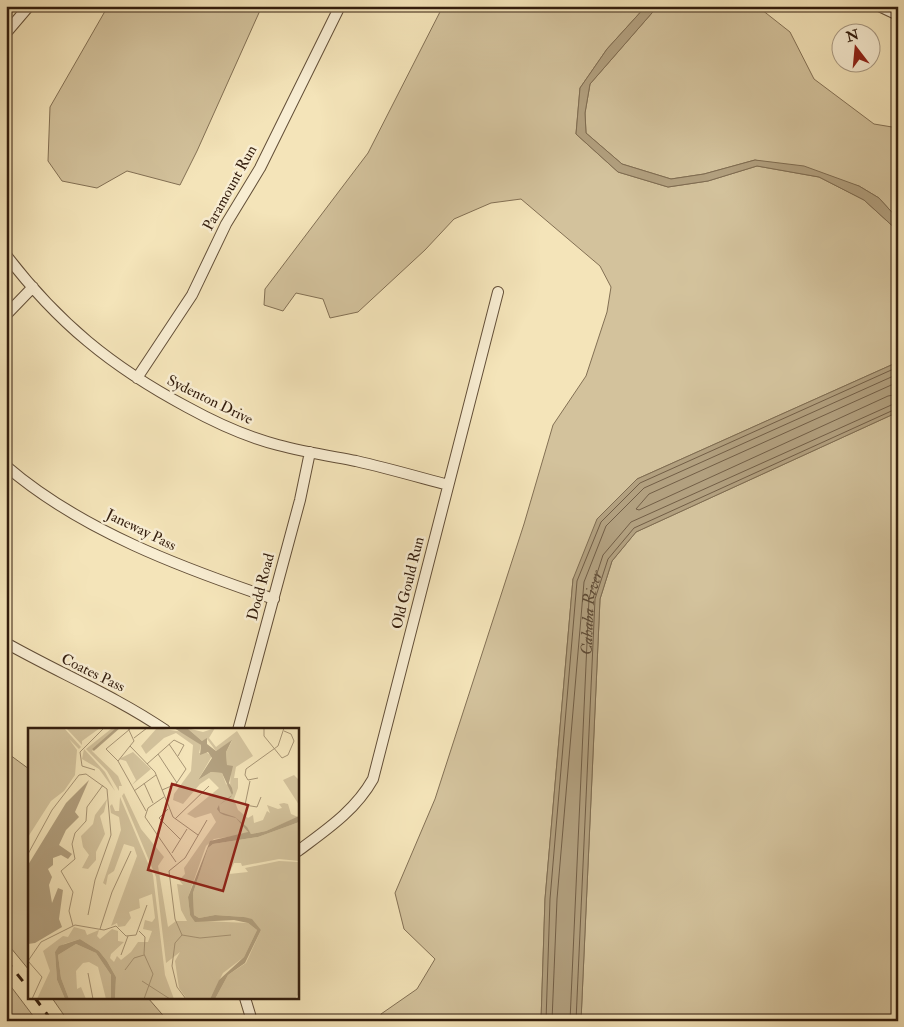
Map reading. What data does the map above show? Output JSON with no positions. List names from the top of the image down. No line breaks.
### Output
{"streets":{"street":["Paramount Run","Sydenton Drive","Janeway Pass","Old Gould Run","Dodd Road","Coates Pass"]},"crossings":[["Paramount Run","Sydenton Drive"],["Sydenton Drive","Old Gould Run"],["Sydenton Drive","Dodd Road"],["Janeway Pass","Dodd Road"]],"water":["Cahaba River"],"north":"top"}
